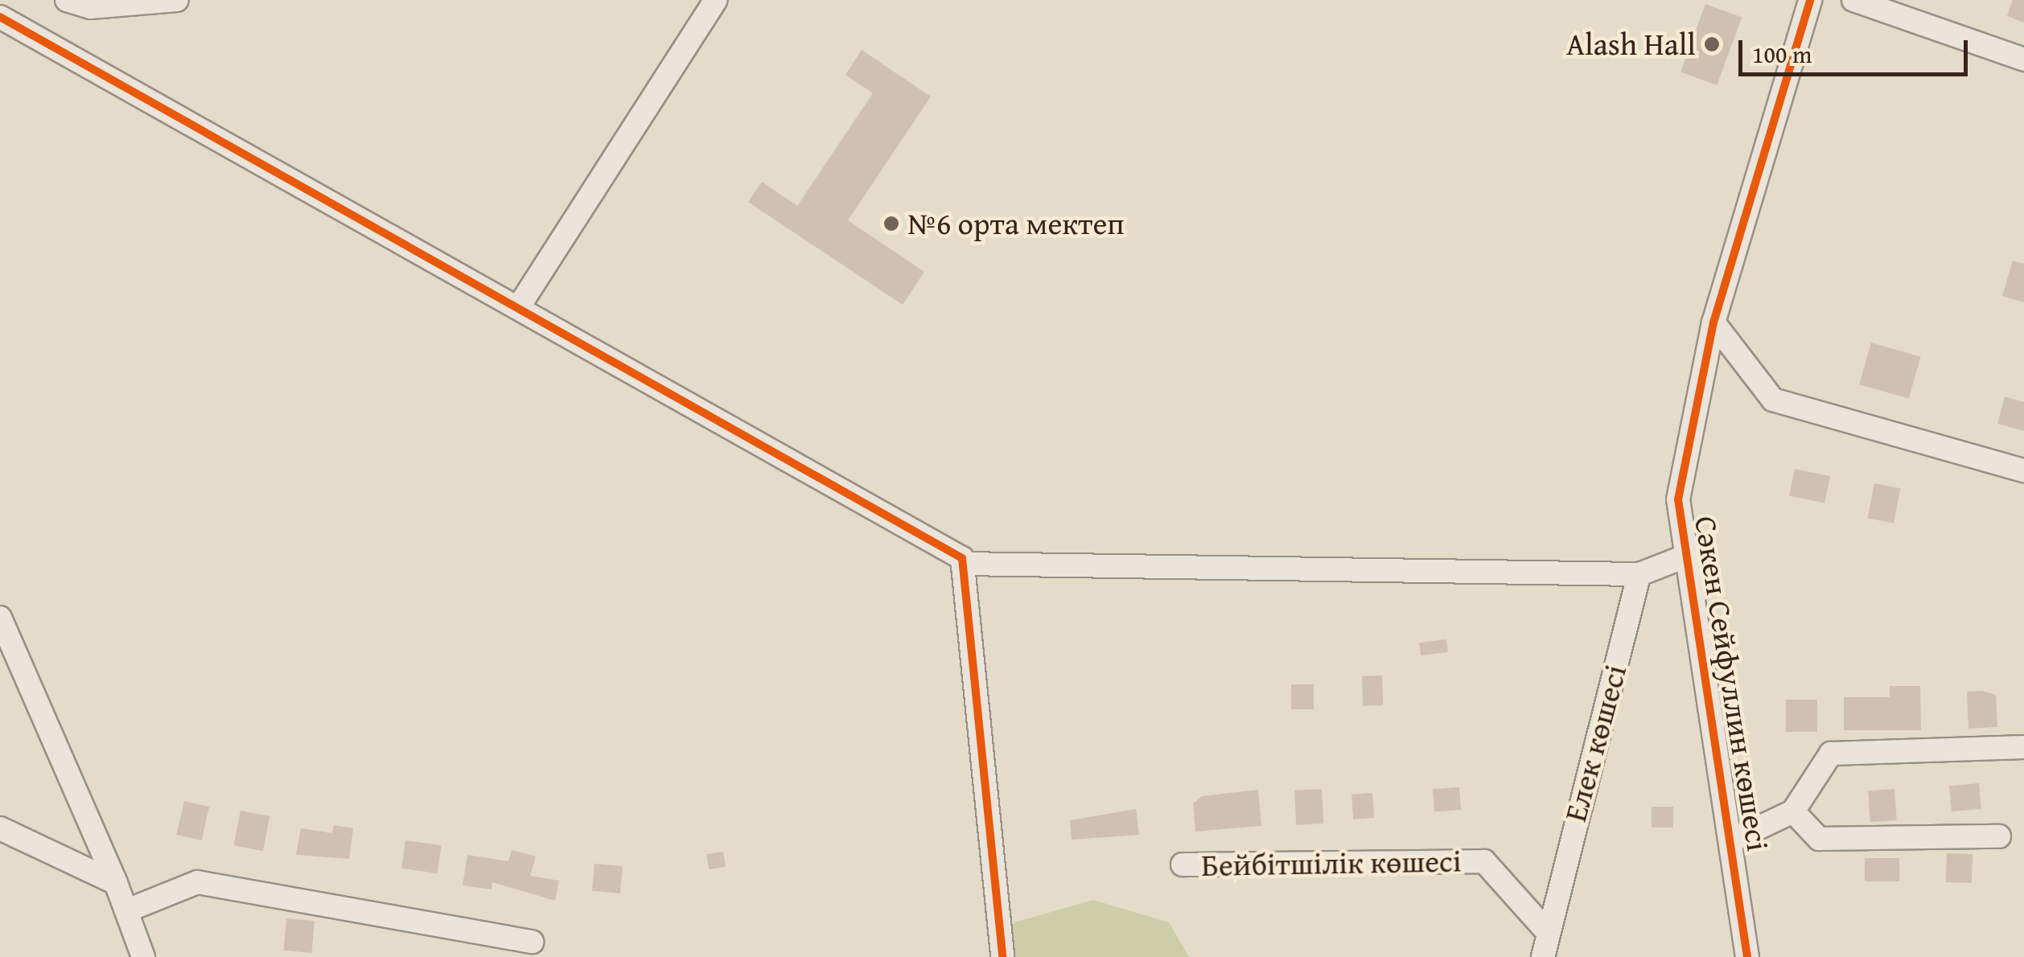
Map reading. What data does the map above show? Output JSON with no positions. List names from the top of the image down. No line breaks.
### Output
{"streets":{"street":["Сәкен Сейфуллин көшесі","Елек көшесі","Бейбітшілік көшесі"]},"crossings":[["Елек көшесі","Бейбітшілік көшесі"]],"places":["Alash Hall","№6 орта мектеп"],"scale_bar":"100 m"}
